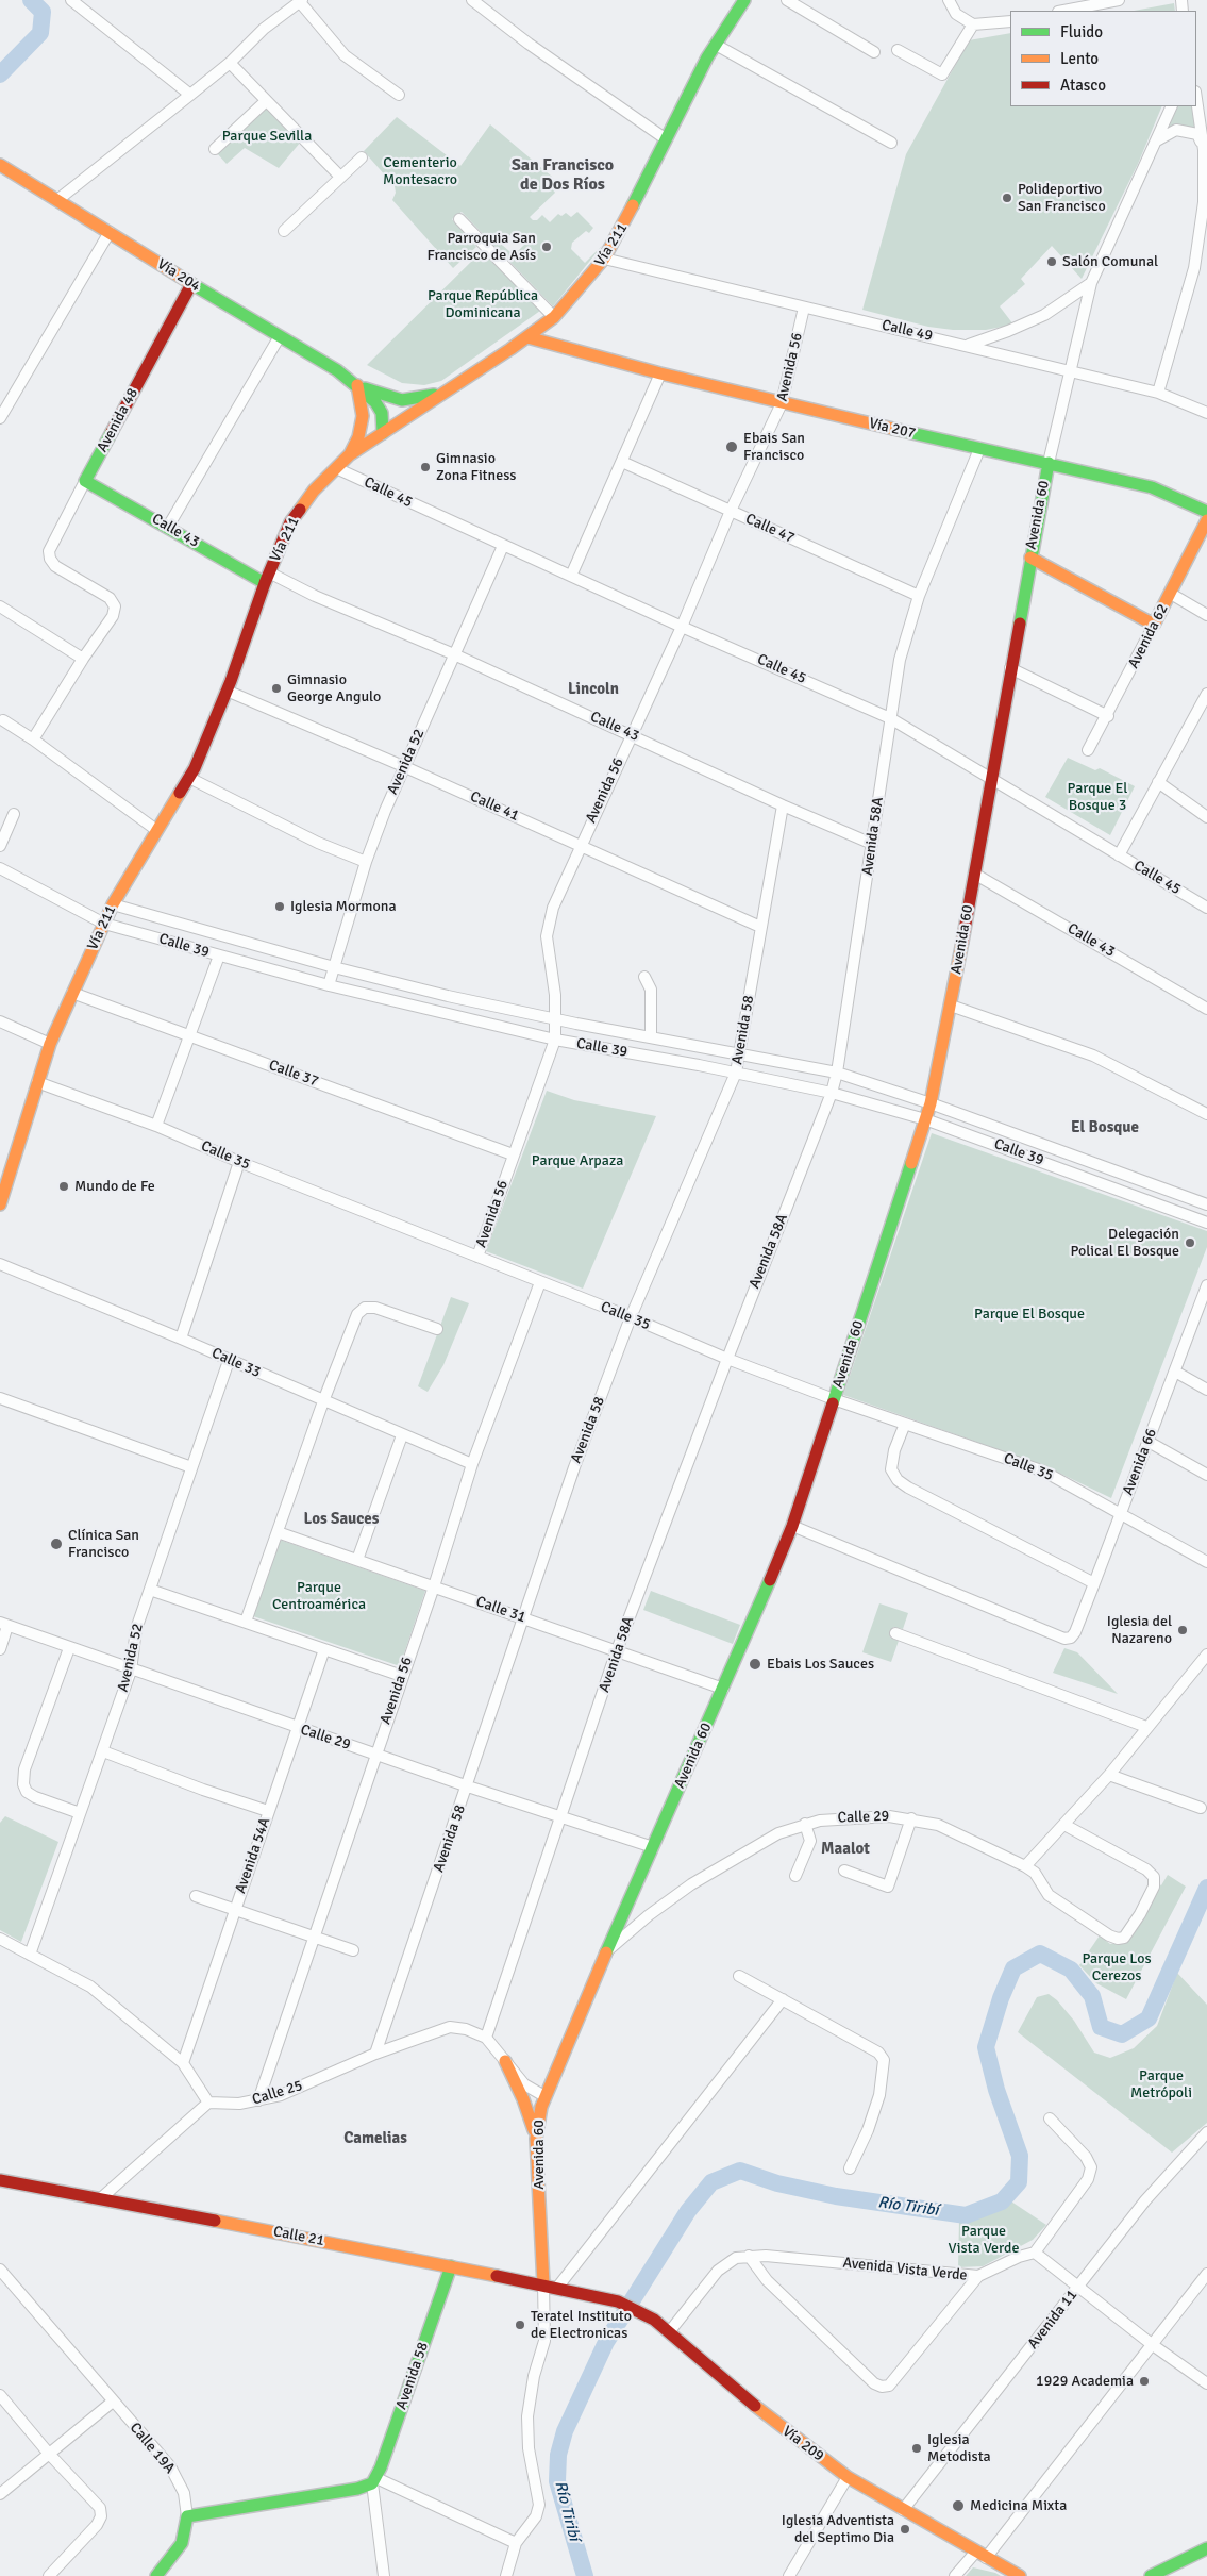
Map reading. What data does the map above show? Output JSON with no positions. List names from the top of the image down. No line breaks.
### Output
{"streets":{"main road":["Vía 211","Vía 204","Avenida 48","Vía 207","Avenida 60","Calle 43","Avenida 62","Avenida 58","Calle 21","Vía 209"],"street":["Calle 49","Avenida 56","Calle 45","Calle 47","Avenida 52","Calle 41","Avenida 58A","Calle 39","Calle 37","Calle 35","Calle 33","Avenida 66","Calle 31","Calle 29","Avenida 54A","Calle 25","Avenida Vista Verde","Avenida 11","Calle 19A"]},"crossings":[["Vía 211","Vía 204"],["Vía 211","Calle 49"],["Vía 211","Vía 207"],["Vía 211","Calle 45"],["Vía 211","Calle 43"],["Vía 211","Calle 41"],["Vía 211","Calle 39"],["Vía 211","Calle 37"],["Vía 211","Calle 35"],["Vía 204","Avenida 48"],["Calle 49","Avenida 56"],["Calle 49","Avenida 60"],["Avenida 56","Vía 207"],["Avenida 56","Calle 45"],["Avenida 56","Calle 47"],["Avenida 56","Calle 43"],["Avenida 56","Calle 41"],["Avenida 56","Calle 39"],["Avenida 56","Calle 37"],["Avenida 56","Calle 35"],["Avenida 56","Calle 33"],["Avenida 56","Calle 31"],["Avenida 56","Calle 29"],["Avenida 56","Calle 25"],["Avenida 48","Calle 43"],["Vía 207","Avenida 60"],["Vía 207","Avenida 58A"],["Calle 45","Avenida 60"],["Calle 45","Avenida 52"],["Calle 45","Avenida 58A"],["Avenida 60","Calle 43"],["Avenida 60","Calle 39"],["Avenida 60","Calle 35"],["Avenida 60","Avenida 66"],["Avenida 60","Calle 31"],["Avenida 60","Calle 29"],["Avenida 60","Calle 21"],["Calle 47","Avenida 58A"],["Calle 43","Avenida 52"],["Calle 43","Avenida 58A"],["Calle 43","Avenida 58"],["Avenida 52","Calle 41"],["Avenida 52","Calle 39"],["Avenida 52","Calle 33"],["Avenida 52","Calle 29"],["Calle 41","Avenida 58"],["Avenida 58A","Calle 39"],["Avenida 58A","Calle 35"],["Avenida 58A","Calle 31"],["Avenida 58A","Calle 29"],["Avenida 58A","Calle 25"],["Calle 39","Avenida 58"],["Avenida 58","Calle 35"],["Avenida 58","Calle 31"],["Avenida 58","Calle 29"],["Avenida 58","Calle 25"],["Avenida 58","Calle 21"],["Calle 35","Avenida 66"],["Calle 29","Avenida 54A"],["Calle 21","Vía 209"],["Avenida Vista Verde","Vía 209"],["Avenida 11","Vía 209"]],"districts":["San Francisco de Dos Ríos","Lincoln","El Bosque","Los Sauces","Maalot","Camelias"],"water":["Río Tiribí"],"parks":["Parque Sevilla","Cementerio Montesacro","Parque República Dominicana","Parque El Bosque 3","Parque Arpaza","Parque El Bosque","Parque Centroamérica","Parque Los Cerezos","Parque Metrópoli","Parque Vista Verde"],"places":["Polideportivo San Francisco","Parroquia San Francisco de Asís","Salón Comunal","Ebais San Francisco","Gimnasio Zona Fitness","Gimnasio George Angulo","Iglesia Mormona","Mundo de Fe","Delegación Polical El Bosque","Clínica San Francisco","Iglesia del Nazareno","Ebais Los Sauces","Teratel Instituto de Electronicas","1929 Academia","Iglesia Metodista","Medicina Mixta","Iglesia Adventista del Septimo Dia"],"legend":["Fluido","Lento","Atasco"]}
